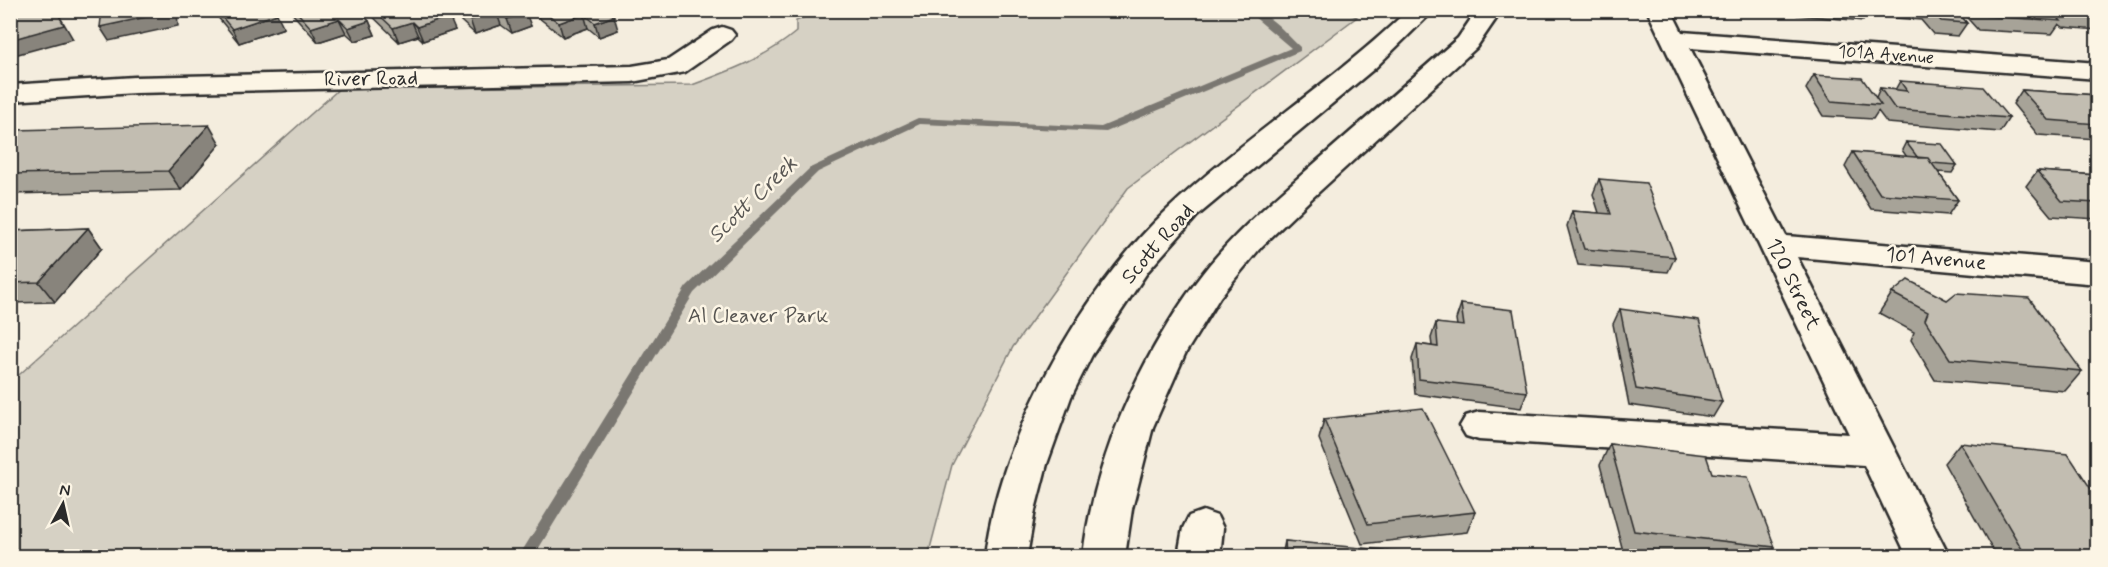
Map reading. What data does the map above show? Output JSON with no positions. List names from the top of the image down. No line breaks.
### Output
{"streets":{"street":["101A Avenue","River Road","Scott Road","101 Avenue","120 Street"]},"crossings":[["101A Avenue","120 Street"],["101 Avenue","120 Street"]],"water":["Scott Creek"],"parks":["Al Cleaver Park"],"north":"top"}
